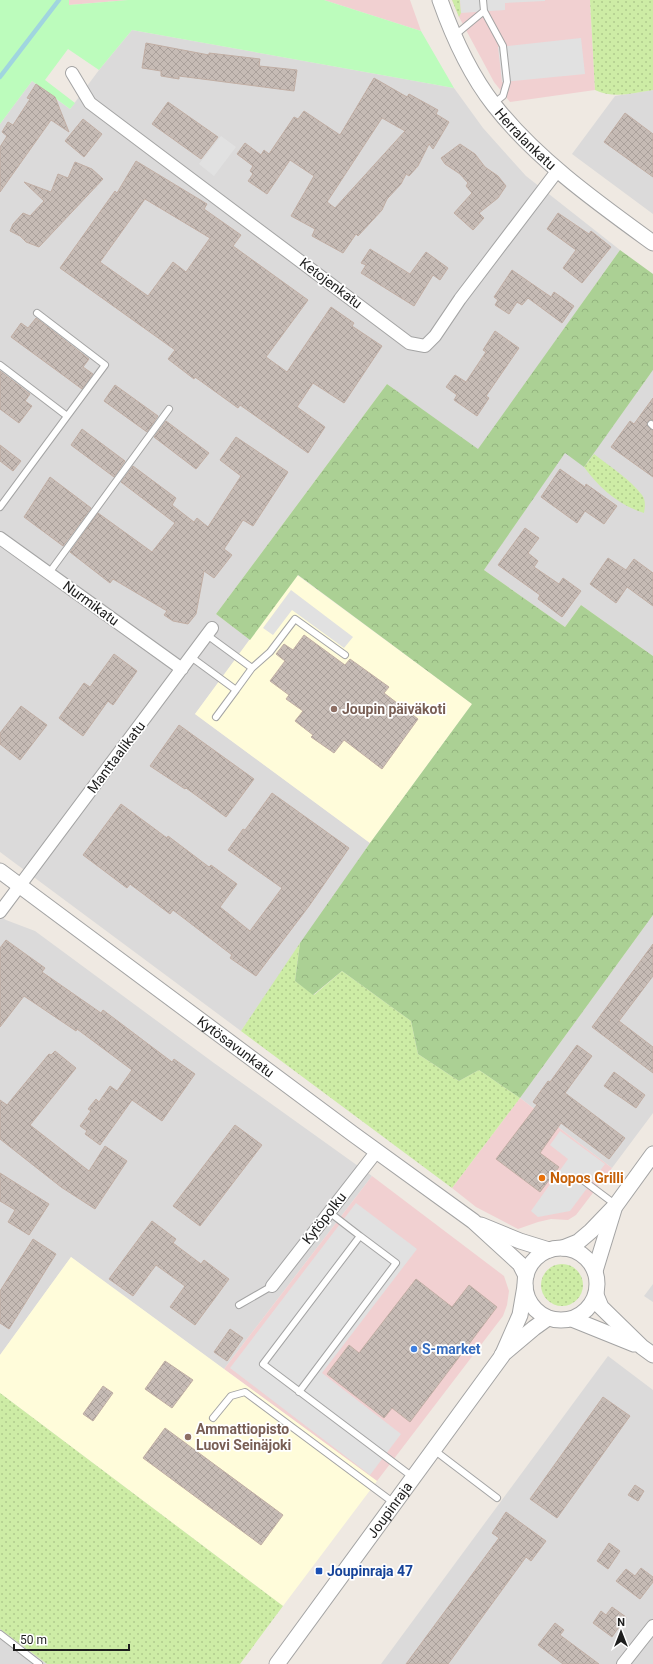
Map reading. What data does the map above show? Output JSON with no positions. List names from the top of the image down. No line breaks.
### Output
{"streets":{"street":["Herralankatu","Ketojenkatu","Nurmikatu","Manttaalikatu","Kytösavunkatu","Kytöpolku","Joupinraja"]},"crossings":[["Herralankatu","Ketojenkatu"],["Nurmikatu","Manttaalikatu"],["Manttaalikatu","Kytösavunkatu"],["Kytösavunkatu","Kytöpolku"],["Kytösavunkatu","Joupinraja"]],"places":{"other":["Joupin päiväkoti","Nopos Grilli","S-market","Ammattiopisto Luovi Seinäjoki"],"transit":["Joupinraja 47"]},"scale_bar":"50 m","north":"top"}
